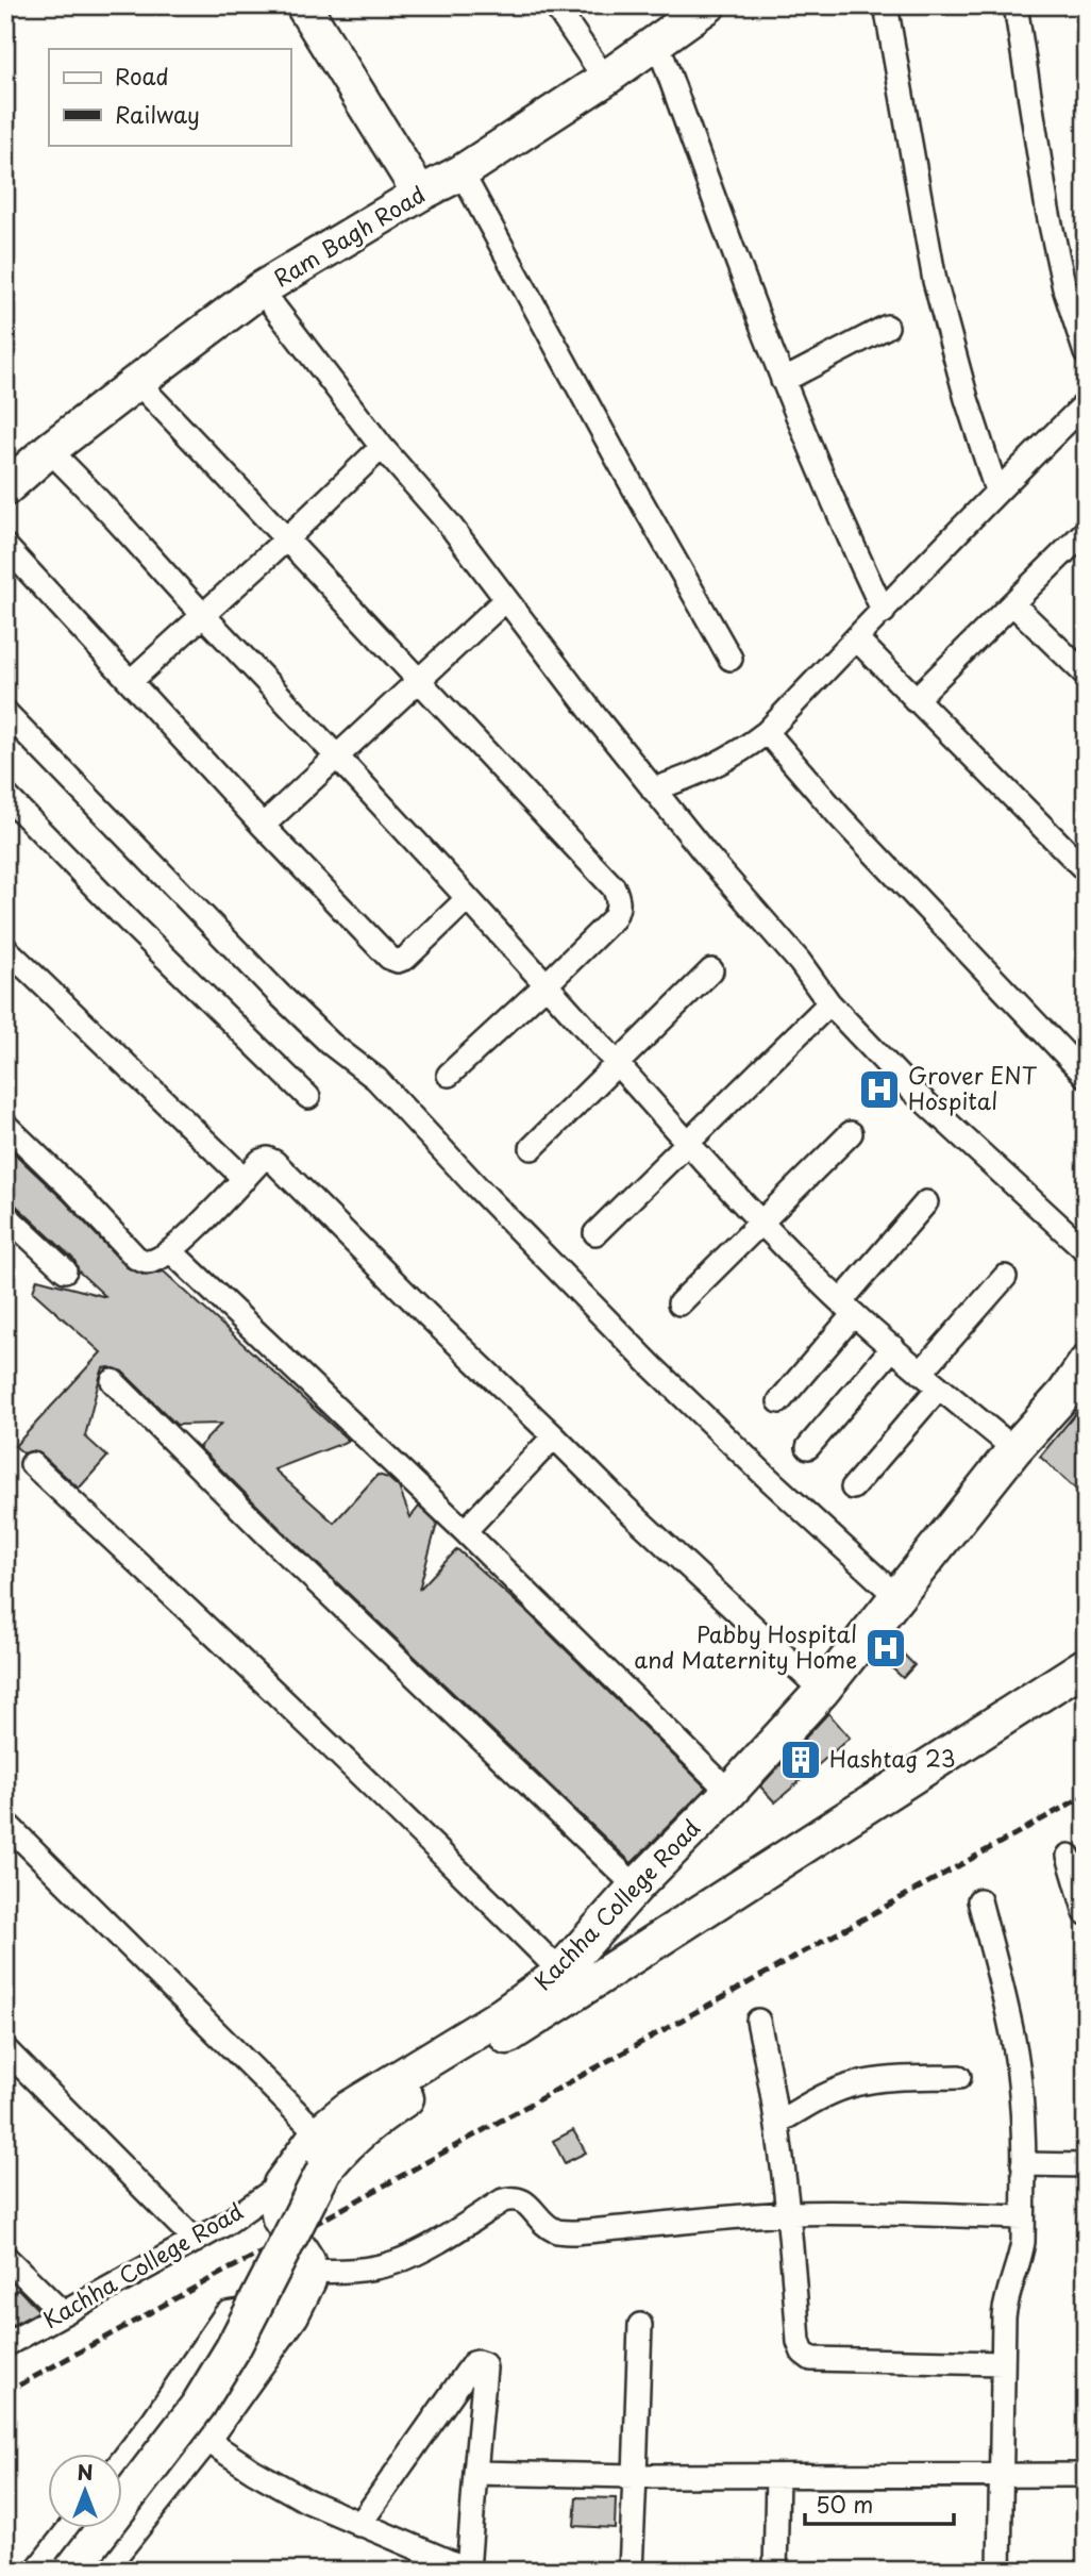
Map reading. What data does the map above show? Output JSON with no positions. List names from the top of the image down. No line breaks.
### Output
{"streets":{"street":["Ram Bagh Road","Kachha College Road"]},"places":{"hospital":["Grover ENT Hospital","Pabby Hospital and Maternity Home"],"building":["Hashtag 23"]},"legend":["Road","Railway"],"scale_bar":"50 m","north":"top"}
